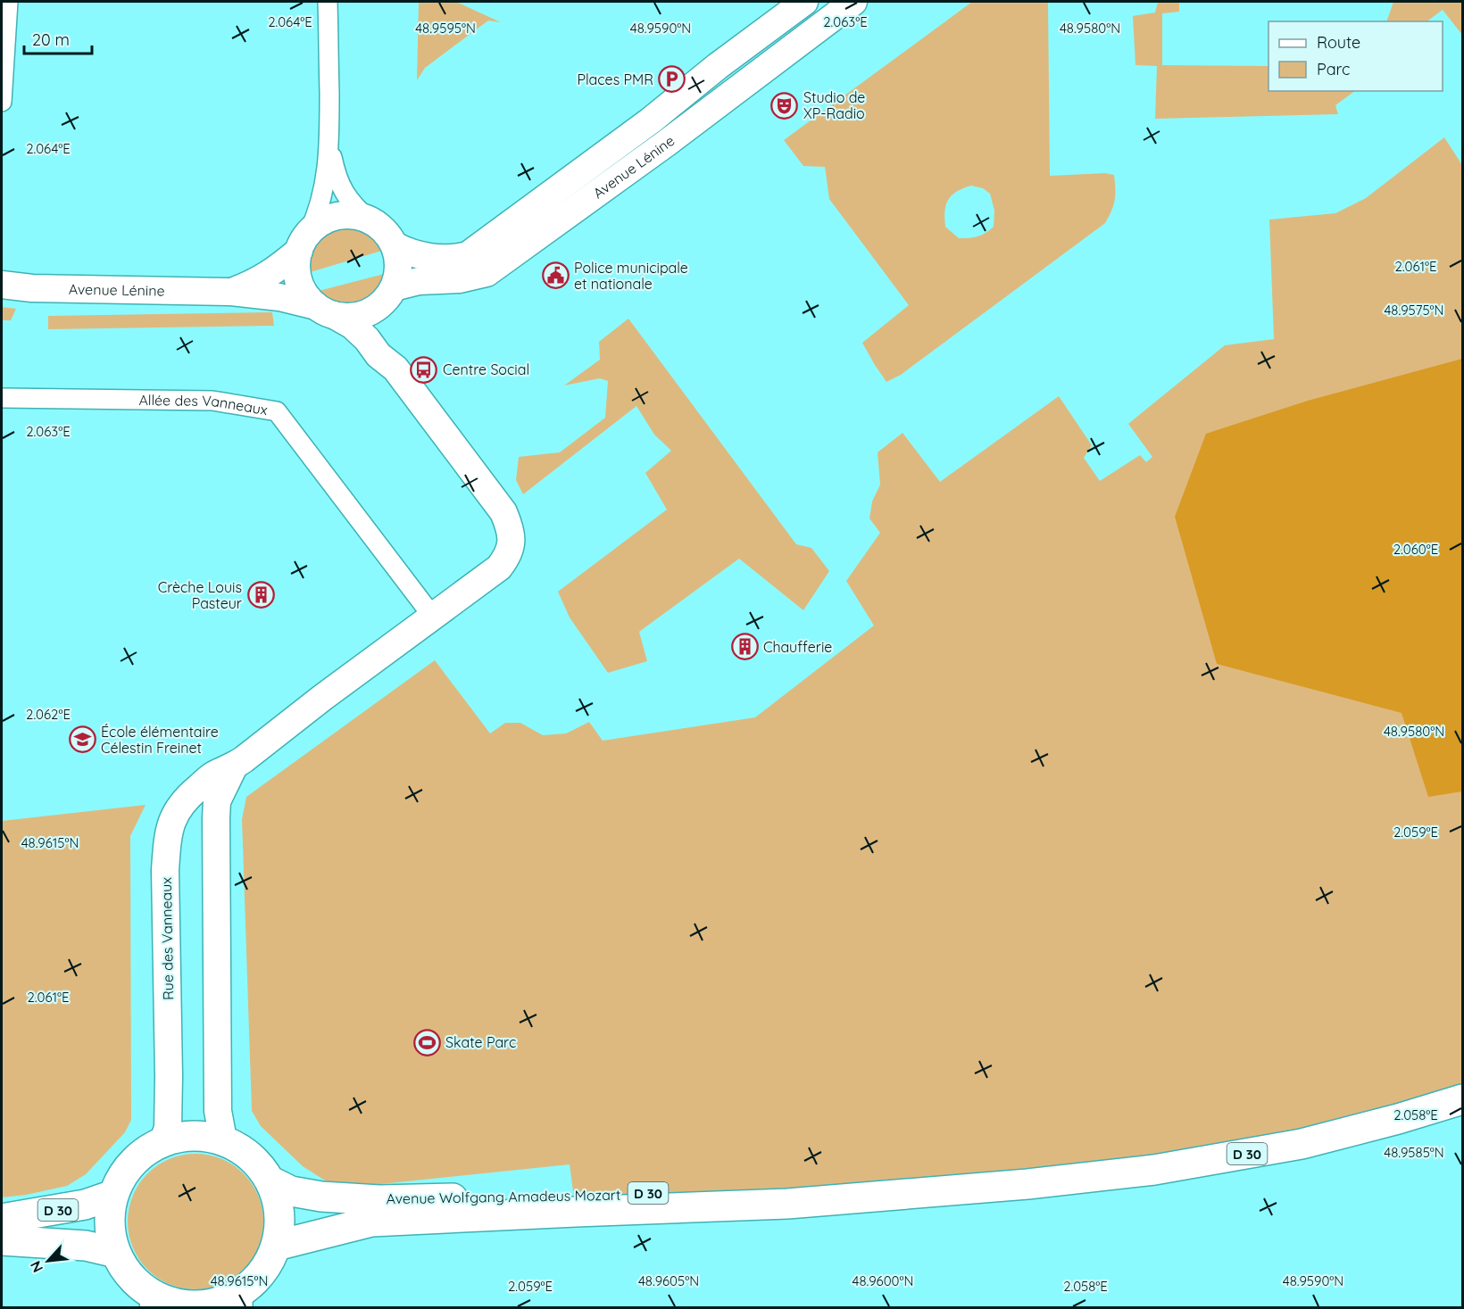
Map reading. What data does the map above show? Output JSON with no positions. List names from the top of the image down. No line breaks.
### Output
{"streets":{"main road":["D 30","Avenue Wolfgang Amadeus Mozart"],"street":["Avenue Lénine","Allée des Vanneaux","Rue des Vanneaux"]},"crossings":[["Allée des Vanneaux","Rue des Vanneaux"],["Rue des Vanneaux","D 30"],["Rue des Vanneaux","Avenue Wolfgang Amadeus Mozart"],["D 30","Avenue Wolfgang Amadeus Mozart"]],"places":{"parking":["Places PMR"],"theatre":["Studio de XP-Radio"],"public building":["Police municipale et nationale"],"bus stop":["Centre Social"],"building":["Crèche Louis Pasteur","Chaufferie"],"school or university":["École élémentaire Célestin Freinet"],"sports":["Skate Parc"]},"legend":["Route","Parc"],"scale_bar":"20 m","north":"bottom left","coordinates":["2.064°E","2.063°E","48.9595°N","48.9590°N","48.9580°N","2.061°E","48.9575°N","2.060°E","2.062°E","2.059°E","48.9615°N","2.058°E","48.9585°N","48.9605°N","48.9600°N"]}
